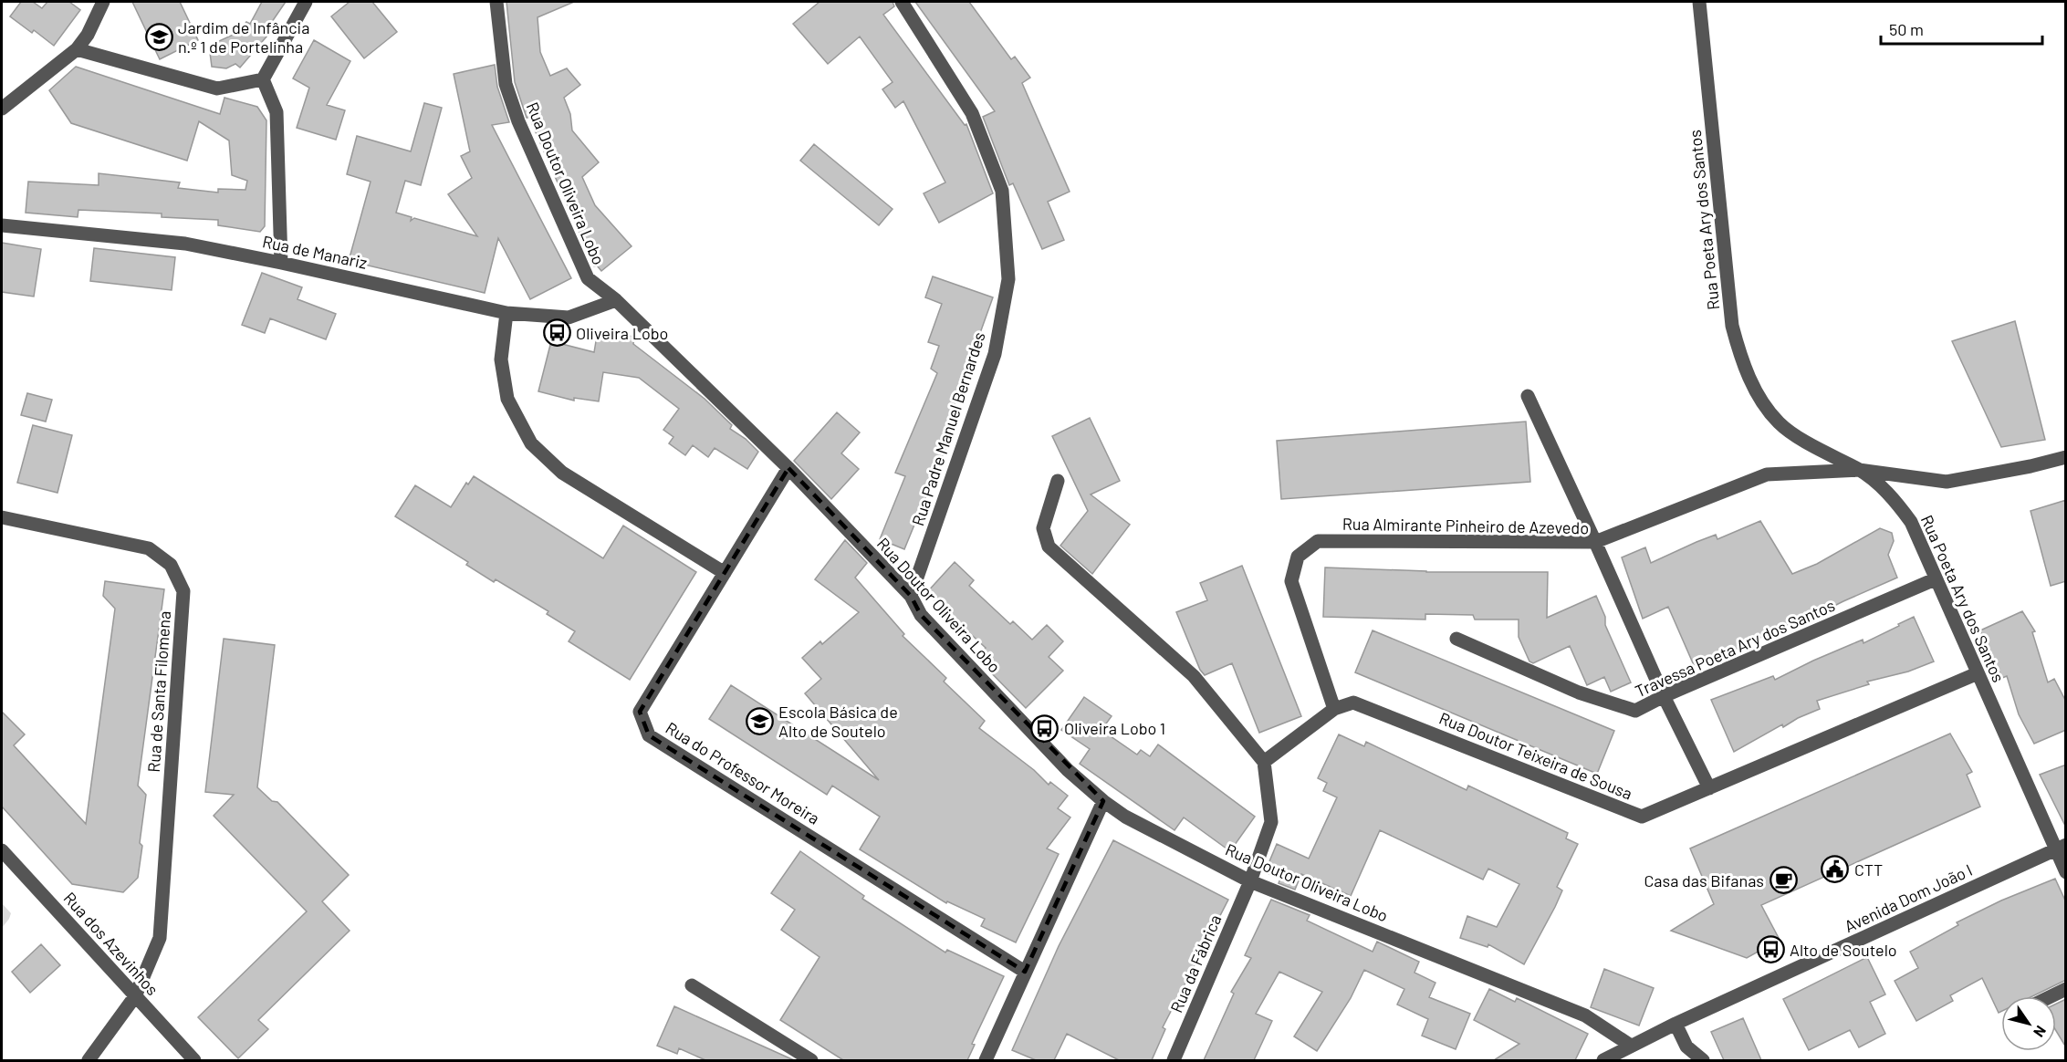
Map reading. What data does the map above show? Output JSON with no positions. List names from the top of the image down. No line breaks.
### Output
{"streets":{"street":["Rua Doutor Oliveira Lobo","Rua Poeta Ary dos Santos","Rua de Manariz","Rua Padre Manuel Bernardes","Rua Almirante Pinheiro de Azevedo","Travessa Poeta Ary dos Santos","Rua de Santa Filomena","Rua Doutor Teixeira de Sousa","Rua do Professor Moreira","Avenida Dom João I","Rua dos Azevinhos","Rua da Fábrica"]},"crossings":[["Rua Doutor Oliveira Lobo","Rua de Manariz"],["Rua Doutor Oliveira Lobo","Rua Padre Manuel Bernardes"],["Rua Doutor Oliveira Lobo","Rua do Professor Moreira"],["Rua Doutor Oliveira Lobo","Avenida Dom João I"],["Rua Doutor Oliveira Lobo","Rua da Fábrica"],["Rua Poeta Ary dos Santos","Travessa Poeta Ary dos Santos"],["Rua Poeta Ary dos Santos","Rua Doutor Teixeira de Sousa"],["Rua Poeta Ary dos Santos","Avenida Dom João I"],["Rua Almirante Pinheiro de Azevedo","Travessa Poeta Ary dos Santos"],["Rua Almirante Pinheiro de Azevedo","Rua Doutor Teixeira de Sousa"],["Rua de Santa Filomena","Rua dos Azevinhos"]],"places":{"school or university":["Jardim de Infância n.º 1 de Portelinha","Escola Básica de Alto de Soutelo"],"bus stop":["Oliveira Lobo","Oliveira Lobo 1","Alto de Soutelo"],"public building":["CTT"],"cafe":["Casa das Bifanas"]},"scale_bar":"50 m","north":"bottom right"}
